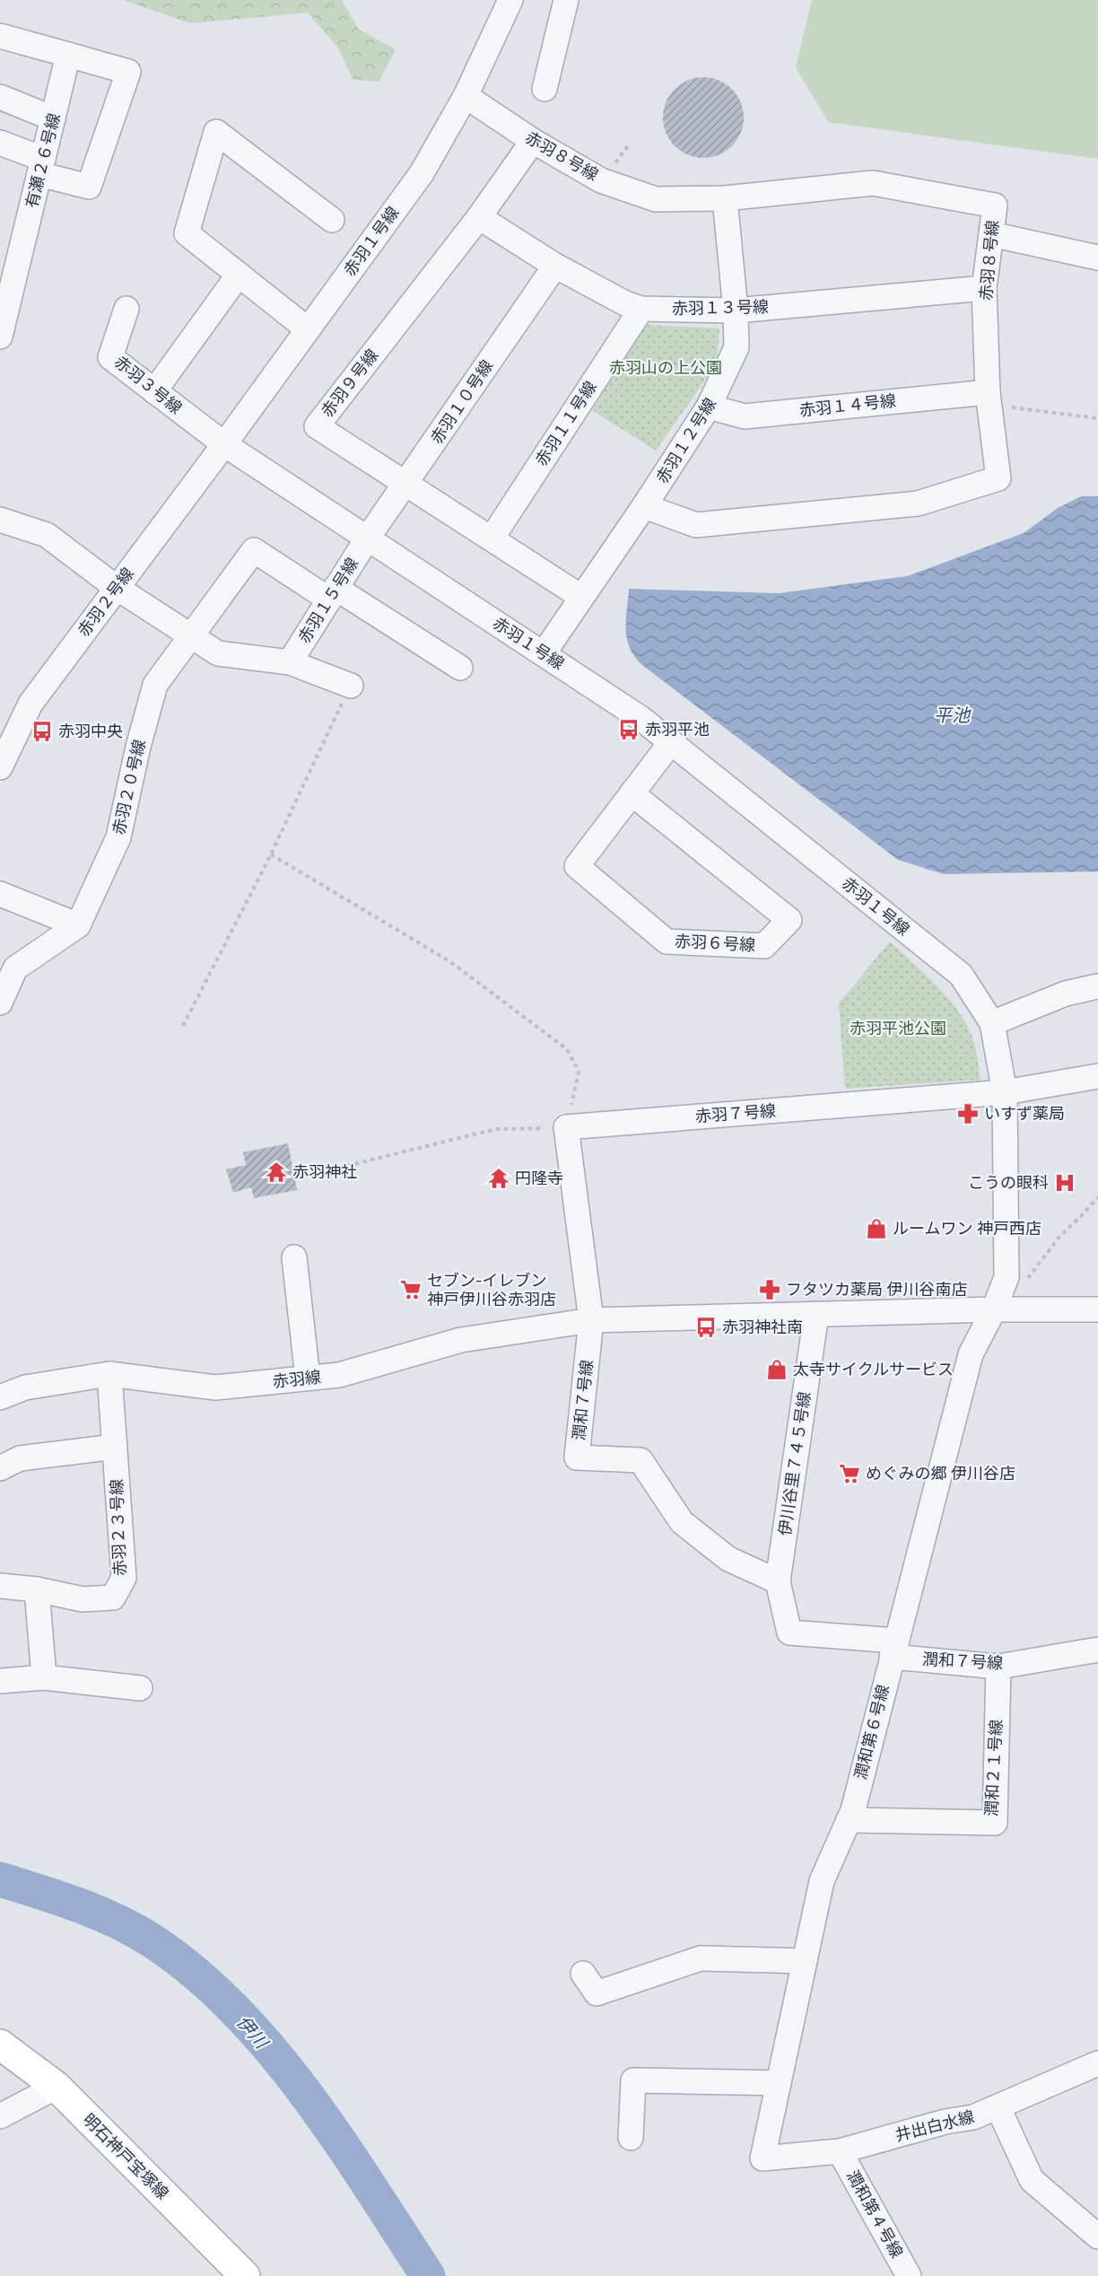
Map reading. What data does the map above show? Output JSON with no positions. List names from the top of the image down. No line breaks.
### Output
{"streets":{"main road":["明石神戸宝塚線"],"street":["赤羽８号線","有瀬２６号線","赤羽１号線","赤羽１３号線","赤羽９号線","赤羽３号線","赤羽１０号線","赤羽１４号線","赤羽１１号線","赤羽１２号線","赤羽１５号線","赤羽２号線","赤羽２０号線","赤羽６号線","赤羽７号線","赤羽線","潤和７号線","伊川谷里７４５号線","赤羽２３号線","潤和第６号線","潤和２１号線","井出白水線","潤和第４号線"]},"crossings":[["赤羽８号線","赤羽１号線"],["赤羽８号線","赤羽１３号線"],["赤羽８号線","赤羽９号線"],["赤羽８号線","赤羽１４号線"],["赤羽８号線","赤羽１２号線"],["赤羽１号線","赤羽３号線"],["赤羽１号線","赤羽１０号線"],["赤羽１号線","赤羽１２号線"],["赤羽１号線","赤羽１５号線"],["赤羽１号線","赤羽２号線"],["赤羽１号線","赤羽６号線"],["赤羽１号線","赤羽７号線"],["赤羽１号線","赤羽線"],["赤羽１号線","潤和第６号線"],["赤羽１３号線","赤羽９号線"],["赤羽１３号線","赤羽１０号線"],["赤羽１３号線","赤羽１１号線"],["赤羽１３号線","赤羽１２号線"],["赤羽９号線","赤羽１０号線"],["赤羽９号線","赤羽１１号線"],["赤羽９号線","赤羽１２号線"],["赤羽３号線","赤羽２号線"],["赤羽１０号線","赤羽１５号線"],["赤羽１４号線","赤羽１２号線"],["赤羽１５号線","赤羽２０号線"],["赤羽線","潤和７号線"],["赤羽線","伊川谷里７４５号線"],["赤羽線","赤羽２３号線"],["赤羽線","潤和第６号線"],["潤和７号線","伊川谷里７４５号線"],["潤和７号線","潤和第６号線"],["潤和７号線","潤和２１号線"],["潤和第６号線","潤和２１号線"],["潤和第６号線","井出白水線"],["井出白水線","潤和第４号線"]],"water":["平池","伊川"],"parks":["赤羽山の上公園","赤羽平池公園"],"places":{"bus stop":["赤羽平池","赤羽中央","赤羽神社南"],"pharmacy":["いすず薬局","フタツカ薬局 伊川谷南店"],"temple":["赤羽神社","円隆寺"],"hospital":["こうの眼科"],"shop":["ルームワン 神戸西店","太寺サイクルサービス"],"supermarket":["セブン-イレブン 神戸伊川谷赤羽店","めぐみの郷 伊川谷店"]}}
